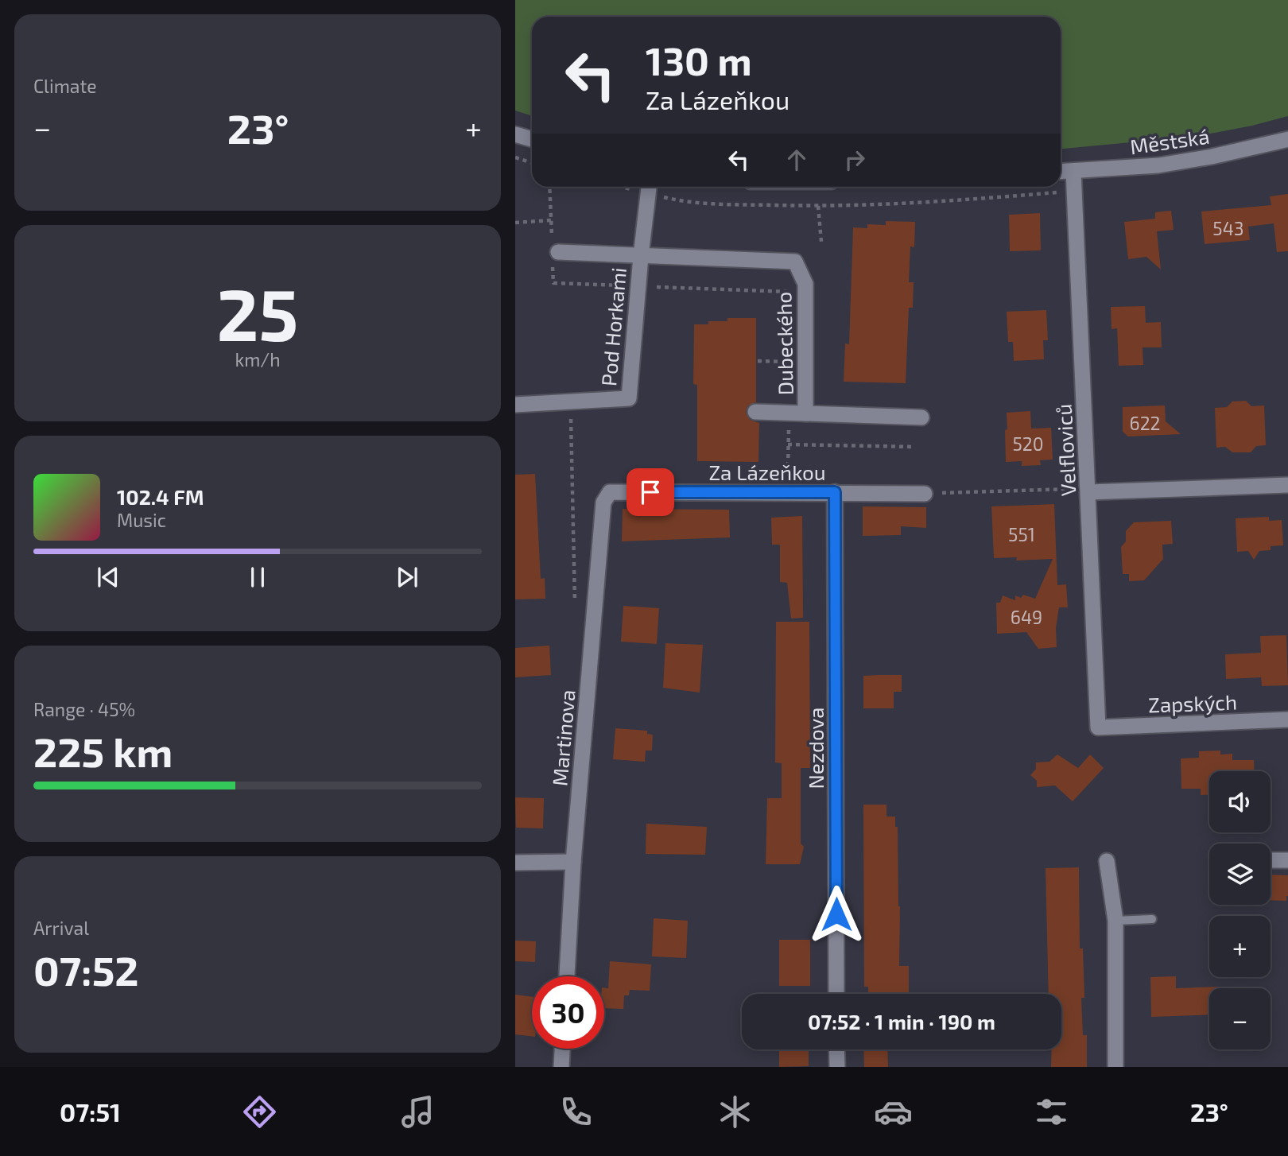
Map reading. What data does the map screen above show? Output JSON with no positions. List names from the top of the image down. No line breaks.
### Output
{"streets":{"street":["Městská","Pod Horkami","Dubeckého","Velfloviců","Za Lázeňkou","Zapských","Martinova","Nezdova"]},"crossings":[["Městská","Velfloviců"],["Pod Horkami","Dubeckého"],["Velfloviců","Zapských"],["Za Lázeňkou","Martinova"],["Za Lázeňkou","Nezdova"]],"house_numbers":["543","622","520","551","649"],"page":{"tile":["Climate",["25","km/h"],["Range · 45%","225 km"],["Arrival","07:52"]],"turn":["130 m","Za Lázeňkou"],"heat":["−","23°","+"],"song":["102.4 FM","Music"],"map_buttons":["+","−"],"limit":"30","trip":"07:52 · 1 min · 190 m","tabs":["07:51","23°"]}}
